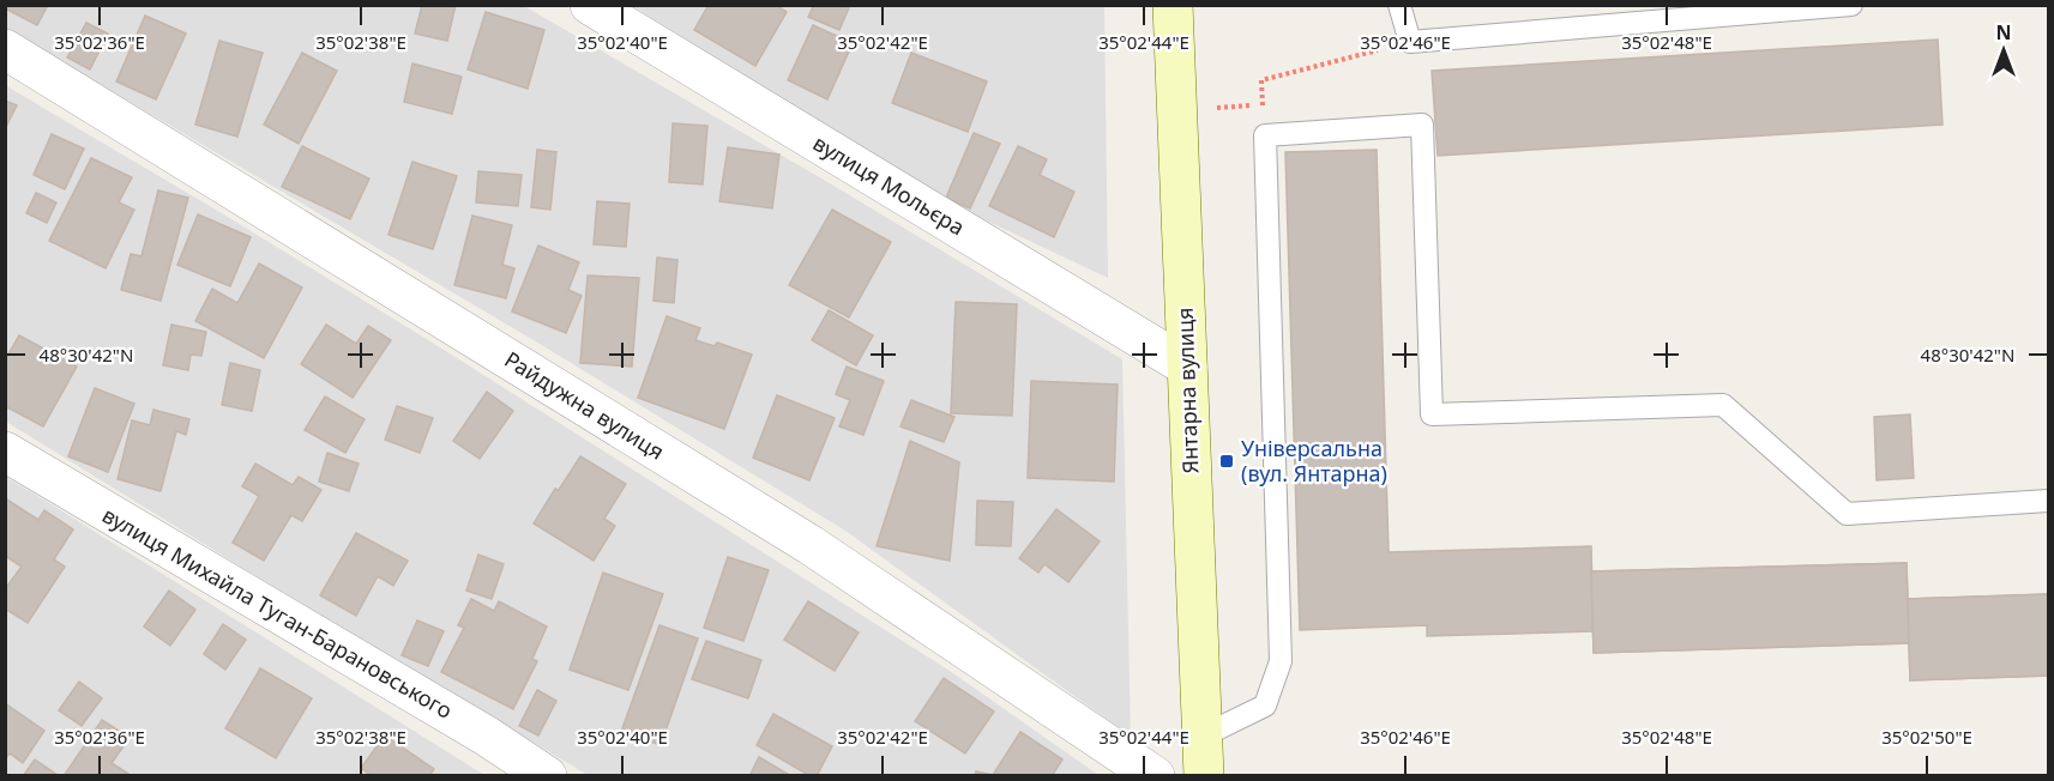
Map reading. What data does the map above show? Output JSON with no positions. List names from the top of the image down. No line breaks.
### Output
{"streets":{"main road":["Янтарна вулиця"],"street":["вулиця Мольєра","Райдужна вулиця","вулиця Михайла Туган-Барановського"]},"crossings":[["вулиця Мольєра","Янтарна вулиця"]],"places":{"transit":["Універсальна (вул. Янтарна)"]},"north":"top","coordinates":["35°02'36\"E","35°02'38\"E","35°02'40\"E","35°02'42\"E","35°02'44\"E","35°02'46\"E","35°02'48\"E","48°30'42\"N","35°02'50\"E"]}
